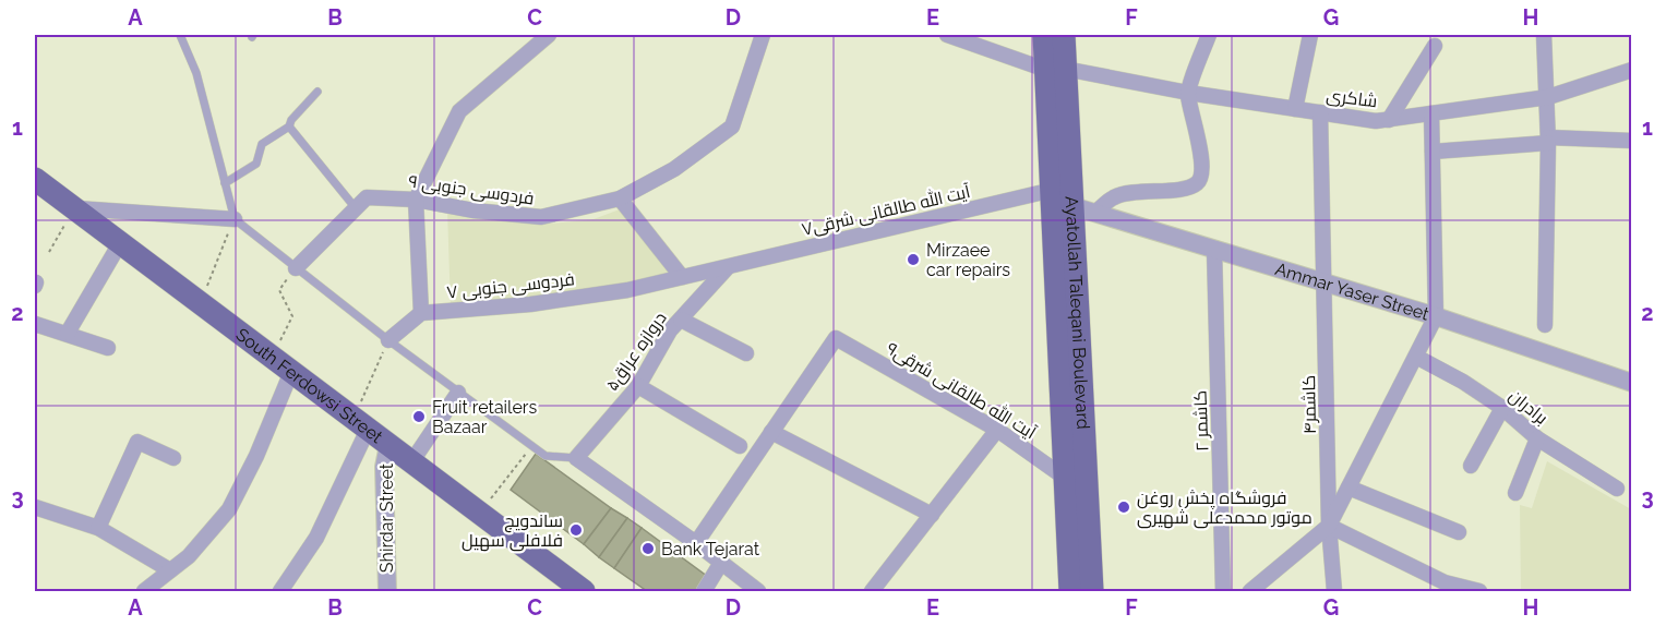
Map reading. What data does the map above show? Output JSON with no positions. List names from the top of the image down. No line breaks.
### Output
{"streets":{"main road":["Ayatollah Taleqani Boulevard","South Ferdowsi Street"],"street":["شاکری","فردوسی جنوبی ۹","آیت الله طالقانی شرقی۷","فردوسی جنوبی ۷","Ammar Yaser Street","دروازه عراق۵","آیت الله طالقانی شرقی۹","کاشمر۴","برادران","کاشمر ۲","Shirdar Street"]},"crossings":[["شاکری","Ayatollah Taleqani Boulevard"],["شاکری","کاشمر۴"],["آیت الله طالقانی شرقی۷","فردوسی جنوبی ۷"],["آیت الله طالقانی شرقی۷","Ayatollah Taleqani Boulevard"],["آیت الله طالقانی شرقی۷","دروازه عراق۵"],["فردوسی جنوبی ۷","دروازه عراق۵"],["Ammar Yaser Street","Ayatollah Taleqani Boulevard"],["Ammar Yaser Street","کاشمر۴"],["Ammar Yaser Street","کاشمر ۲"],["Ayatollah Taleqani Boulevard","آیت الله طالقانی شرقی۹"],["South Ferdowsi Street","Shirdar Street"]],"places":["Mirzaee car repairs","Fruit retailers Bazaar","فروشگاه پخش روغن موتور محمدعلی شهیری","ساندویچ فلافلی سهیل","Bank Tejarat"],"grid":{"columns":["A","B","C","D","E","F","G","H"],"rows":["1","2","3"]}}
